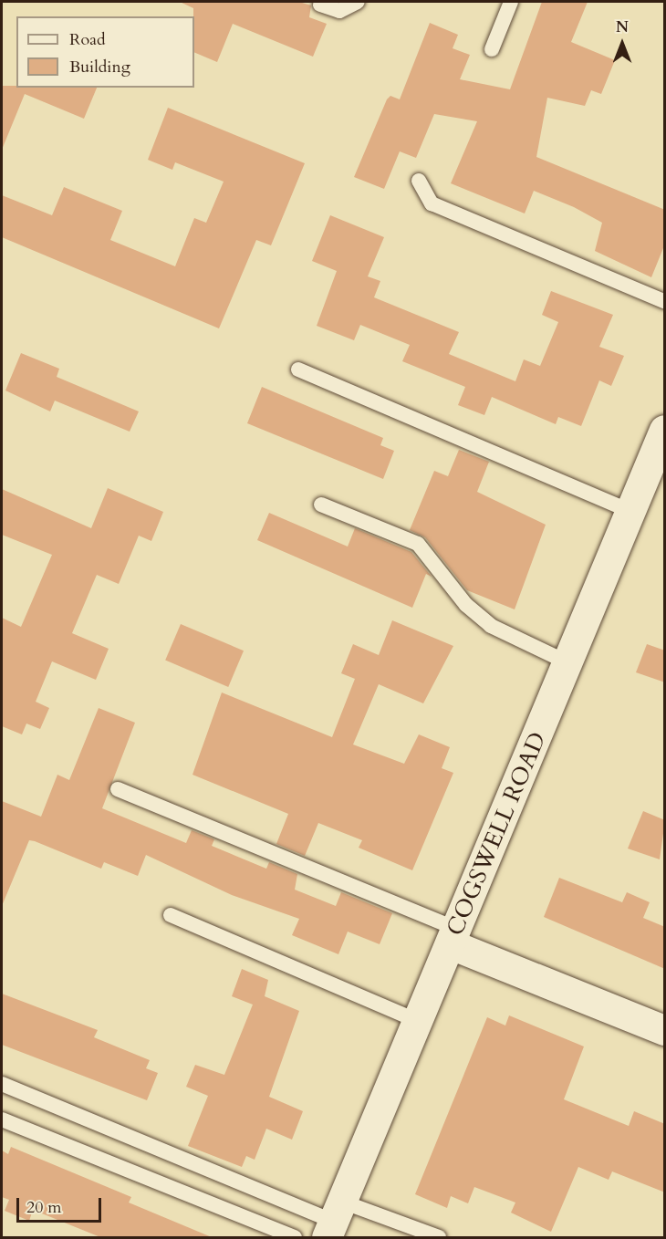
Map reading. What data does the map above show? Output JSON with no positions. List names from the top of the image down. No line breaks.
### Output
{"streets":{"street":["COGSWELL ROAD"]},"legend":["Road","Building"],"scale_bar":"20 m","north":"top"}
